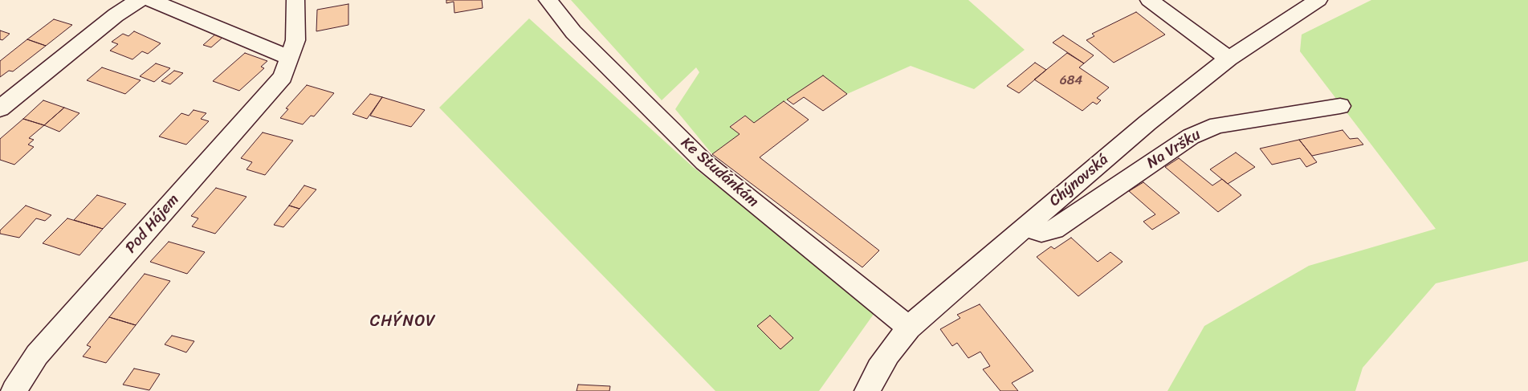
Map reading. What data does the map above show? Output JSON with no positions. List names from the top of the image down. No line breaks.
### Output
{"streets":{"street":["Na Vršku","Ke Studánkám","Chýnovská","Pod Hájem"]},"crossings":[["Na Vršku","Chýnovská"],["Ke Studánkám","Chýnovská"]],"districts":["CHÝNOV"],"house_numbers":["684"]}
